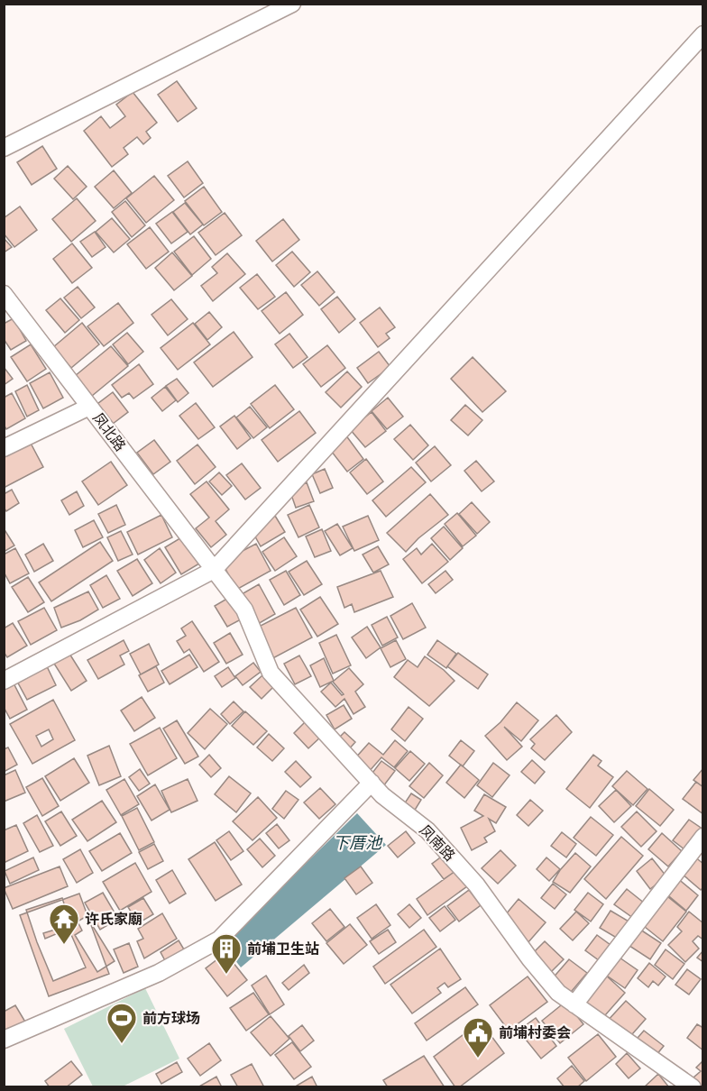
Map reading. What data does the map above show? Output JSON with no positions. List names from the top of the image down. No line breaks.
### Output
{"streets":{"street":["凤北路","凤南路"]},"crossings":[["凤北路","凤南路"]],"water":["下厝池"],"places":{"temple":["许氏家廟"],"building":["前埔卫生站"],"sports":["前方球场"],"public building":["前埔村委会"]}}
